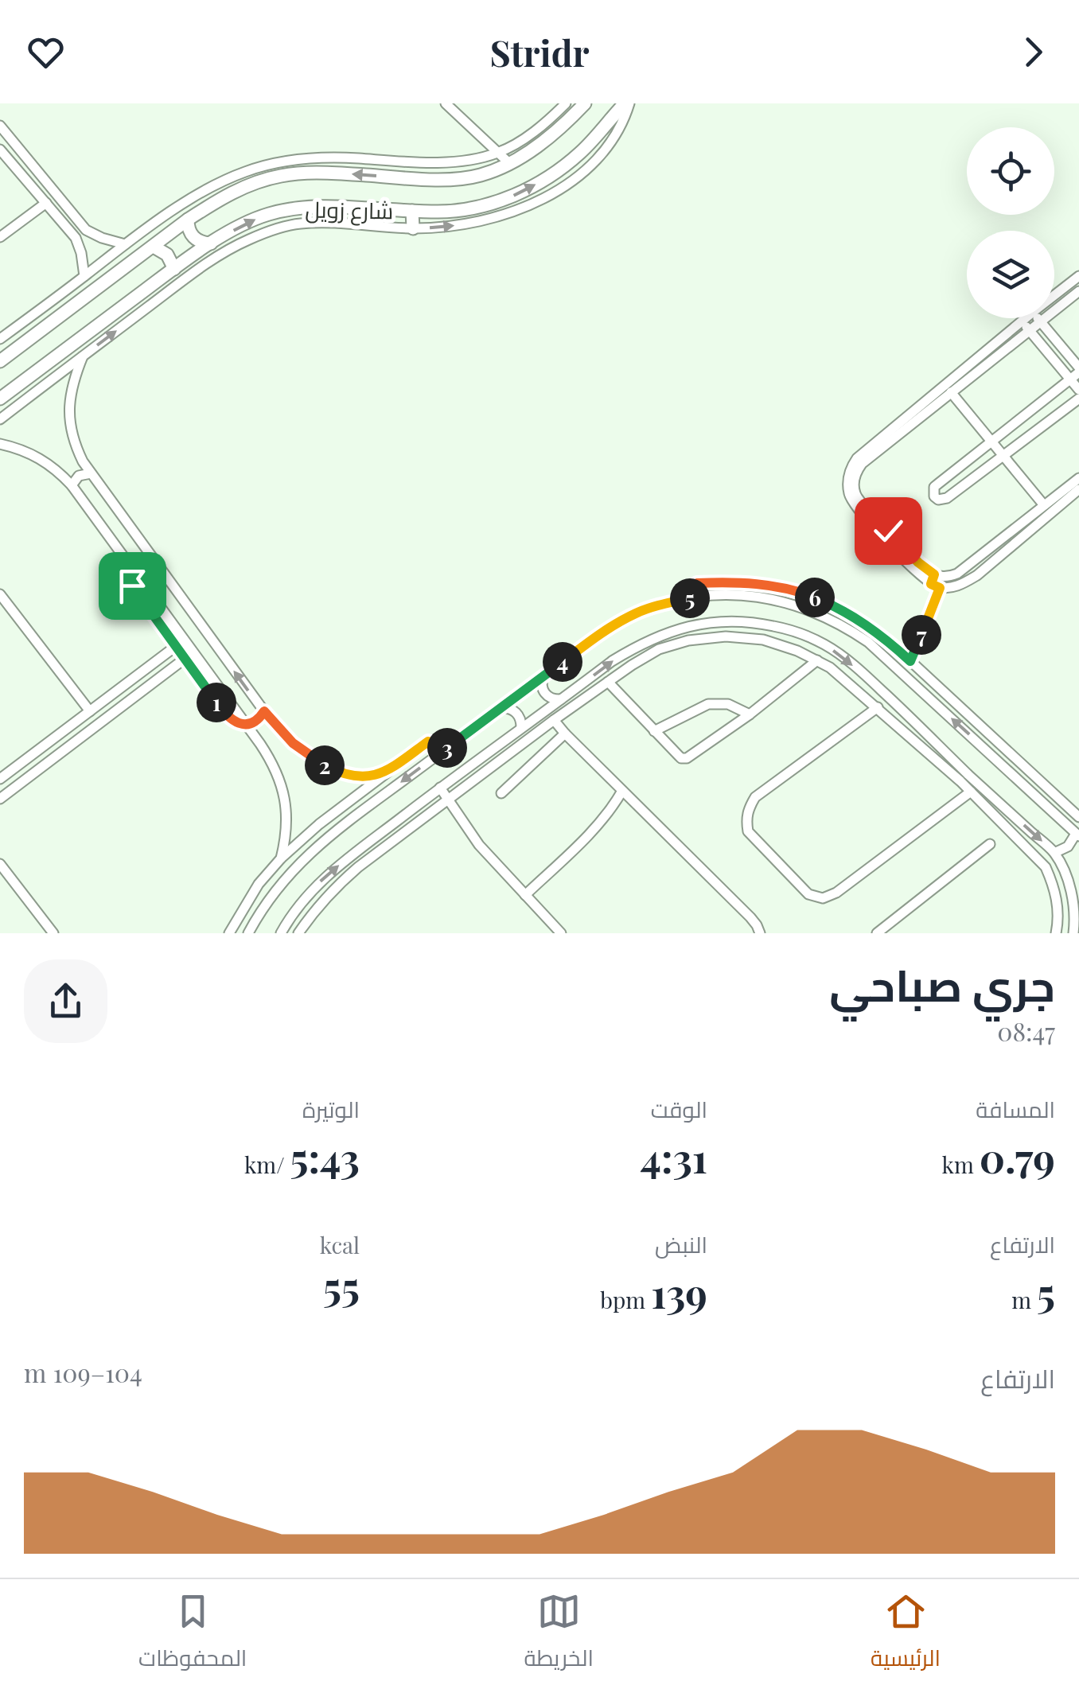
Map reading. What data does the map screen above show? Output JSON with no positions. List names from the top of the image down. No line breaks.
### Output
{"streets":{"main road":["شارع زويل"]},"page":{"header":"Stridr","pins":["6","5","7","4","1","3","2"],"heading":["جري صباحي","08:47"],"stats":[["المسافة","0.79 km"],["الوقت","4:31"],["الوتيرة","5:43 /km"],["الارتفاع","5 m"],["النبض","139 bpm"],["kcal","55"]],"chart":["الارتفاع","104–109 m"],"tabs":["الرئيسية","الخريطة","المحفوظات"]}}
